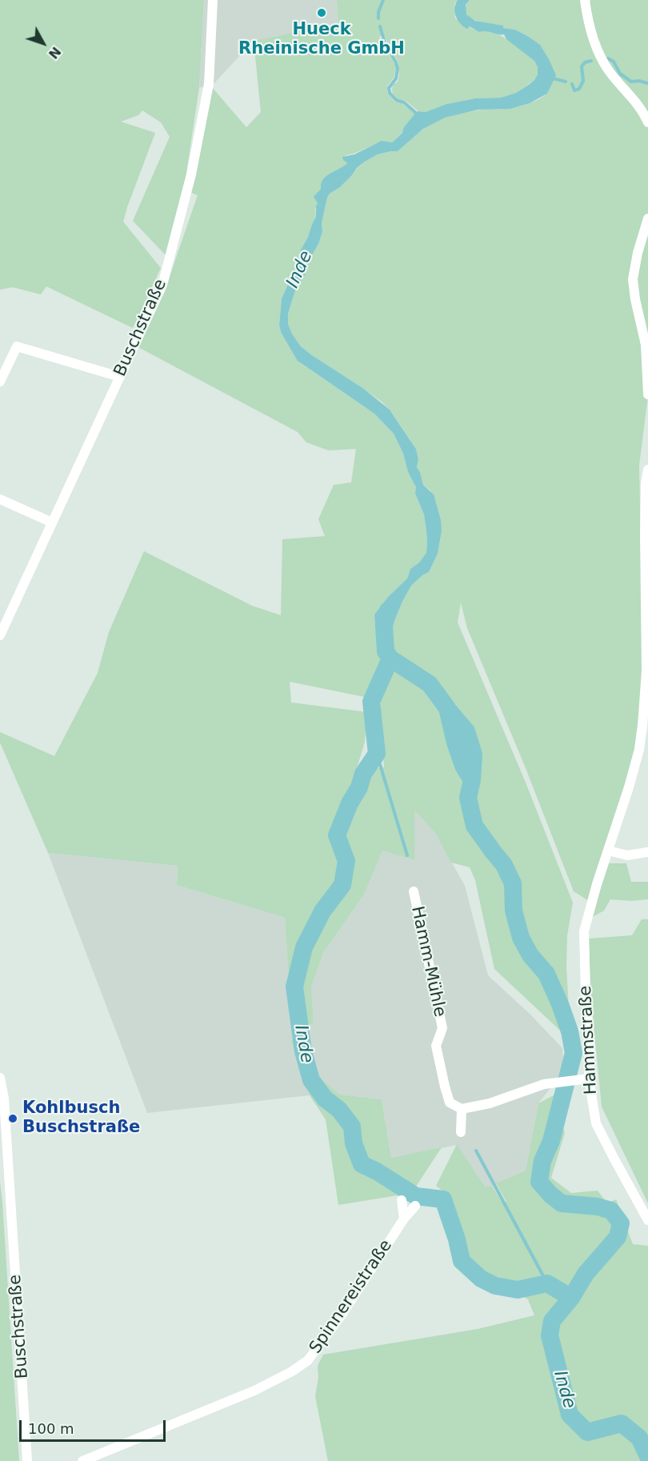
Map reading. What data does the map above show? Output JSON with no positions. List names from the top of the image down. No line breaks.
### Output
{"streets":{"street":["Buschstraße","Hamm-Mühle","Hammstraße","Spinnereistraße"]},"water":["Inde"],"places":["Hueck Rheinische GmbH","Kohlbusch Buschstraße"],"scale_bar":"100 m","north":"bottom right"}
